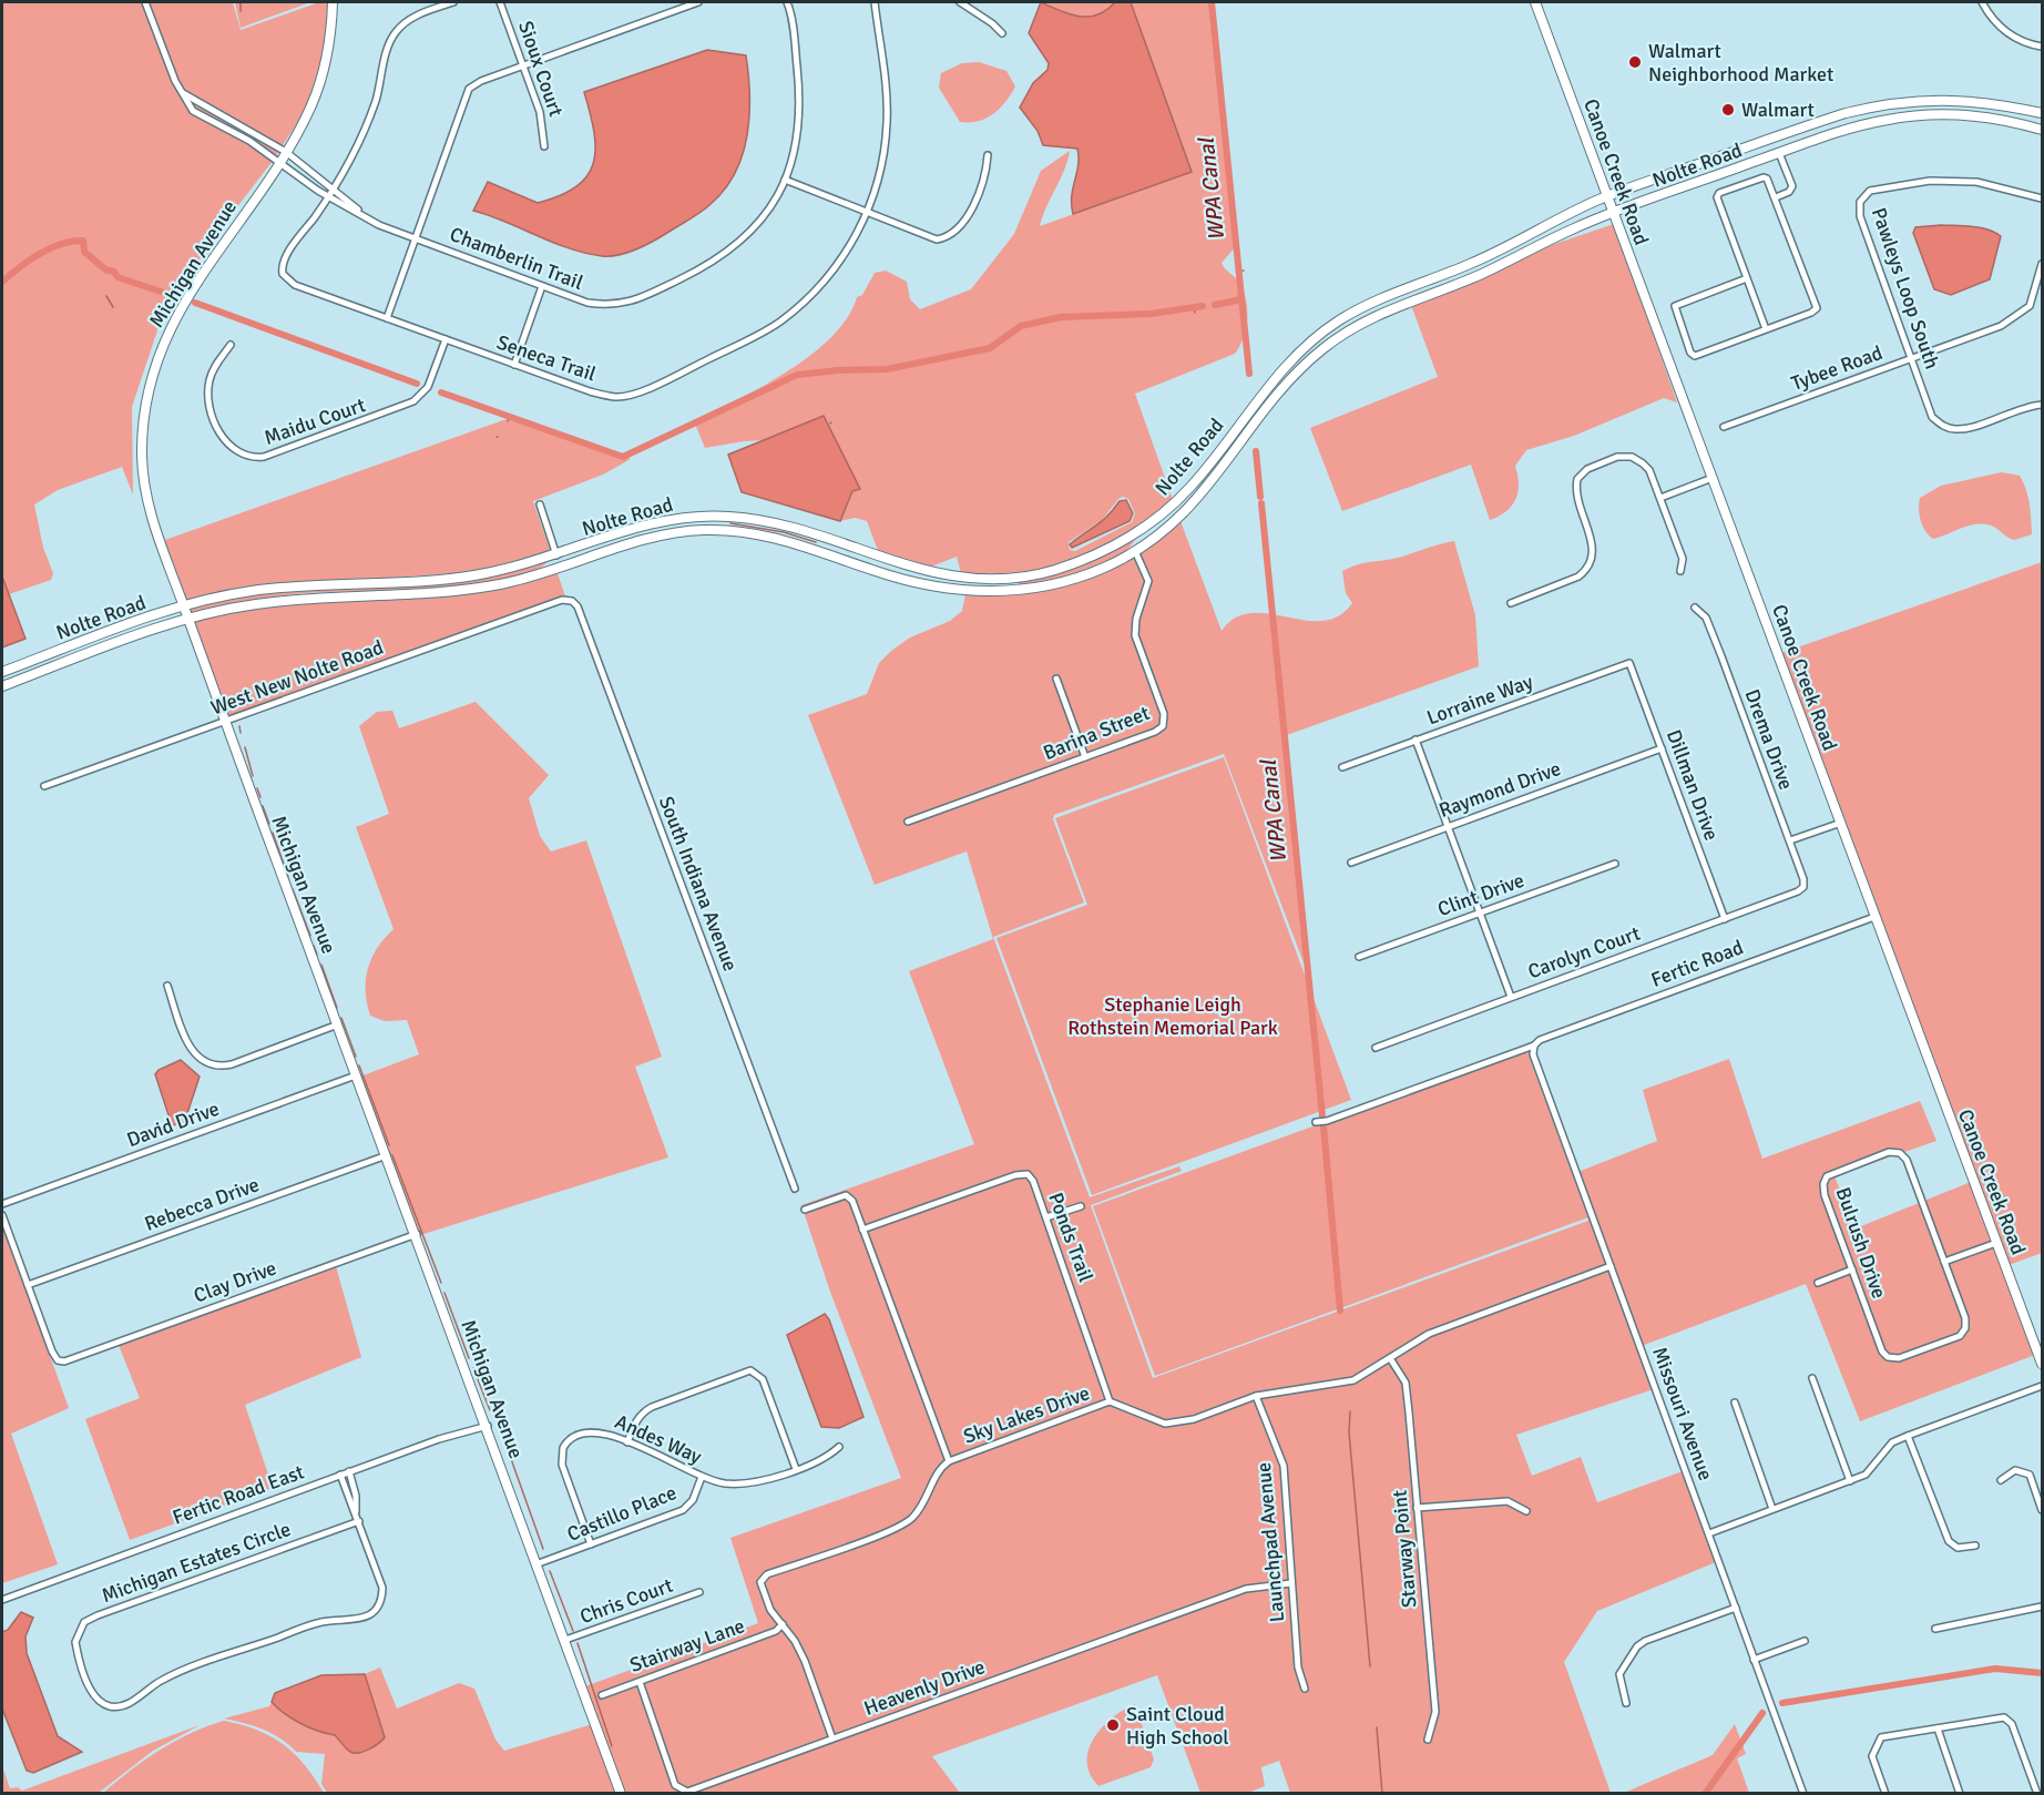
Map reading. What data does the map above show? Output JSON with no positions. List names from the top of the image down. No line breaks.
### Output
{"streets":{"street":["Sioux Court","Nolte Road","Canoe Creek Road","Chamberlin Trail","Michigan Avenue","Pawleys Loop South","Seneca Trail","Tybee Road","Maidu Court","West New Nolte Road","Lorraine Way","Barina Street","Drema Drive","Dillman Drive","Raymond Drive","South Indiana Avenue","Clint Drive","Carolyn Court","Fertic Road","David Drive","Rebecca Drive","Ponds Trail","Bulrush Drive","Clay Drive","Missouri Avenue","Sky Lakes Drive","Andes Way","Fertic Road East","Castillo Place","Launchpad Avenue","Starway Point","Michigan Estates Circle","Chris Court","Stairway Lane","Heavenly Drive"]},"crossings":[["Nolte Road","Canoe Creek Road"],["Nolte Road","Michigan Avenue"],["Nolte Road","Barina Street"],["Canoe Creek Road","Fertic Road"],["Michigan Avenue","West New Nolte Road"],["Michigan Avenue","David Drive"],["Michigan Avenue","Rebecca Drive"],["Michigan Avenue","Clay Drive"],["Michigan Avenue","Fertic Road East"],["Michigan Avenue","Castillo Place"],["Michigan Avenue","Chris Court"],["Pawleys Loop South","Tybee Road"],["Seneca Trail","Maidu Court"],["West New Nolte Road","South Indiana Avenue"],["Lorraine Way","Dillman Drive"],["Drema Drive","Carolyn Court"],["Dillman Drive","Raymond Drive"],["Dillman Drive","Carolyn Court"],["Fertic Road","Missouri Avenue"],["Rebecca Drive","Clay Drive"],["Ponds Trail","Sky Lakes Drive"],["Missouri Avenue","Sky Lakes Drive"],["Sky Lakes Drive","Launchpad Avenue"],["Sky Lakes Drive","Starway Point"],["Sky Lakes Drive","Stairway Lane"],["Sky Lakes Drive","Heavenly Drive"],["Andes Way","Castillo Place"],["Fertic Road East","Michigan Estates Circle"],["Launchpad Avenue","Heavenly Drive"],["Stairway Lane","Heavenly Drive"]],"water":["WPA Canal"],"parks":["Stephanie Leigh Rothstein Memorial Park"],"places":["Walmart Neighborhood Market","Walmart","Saint Cloud High School"]}
